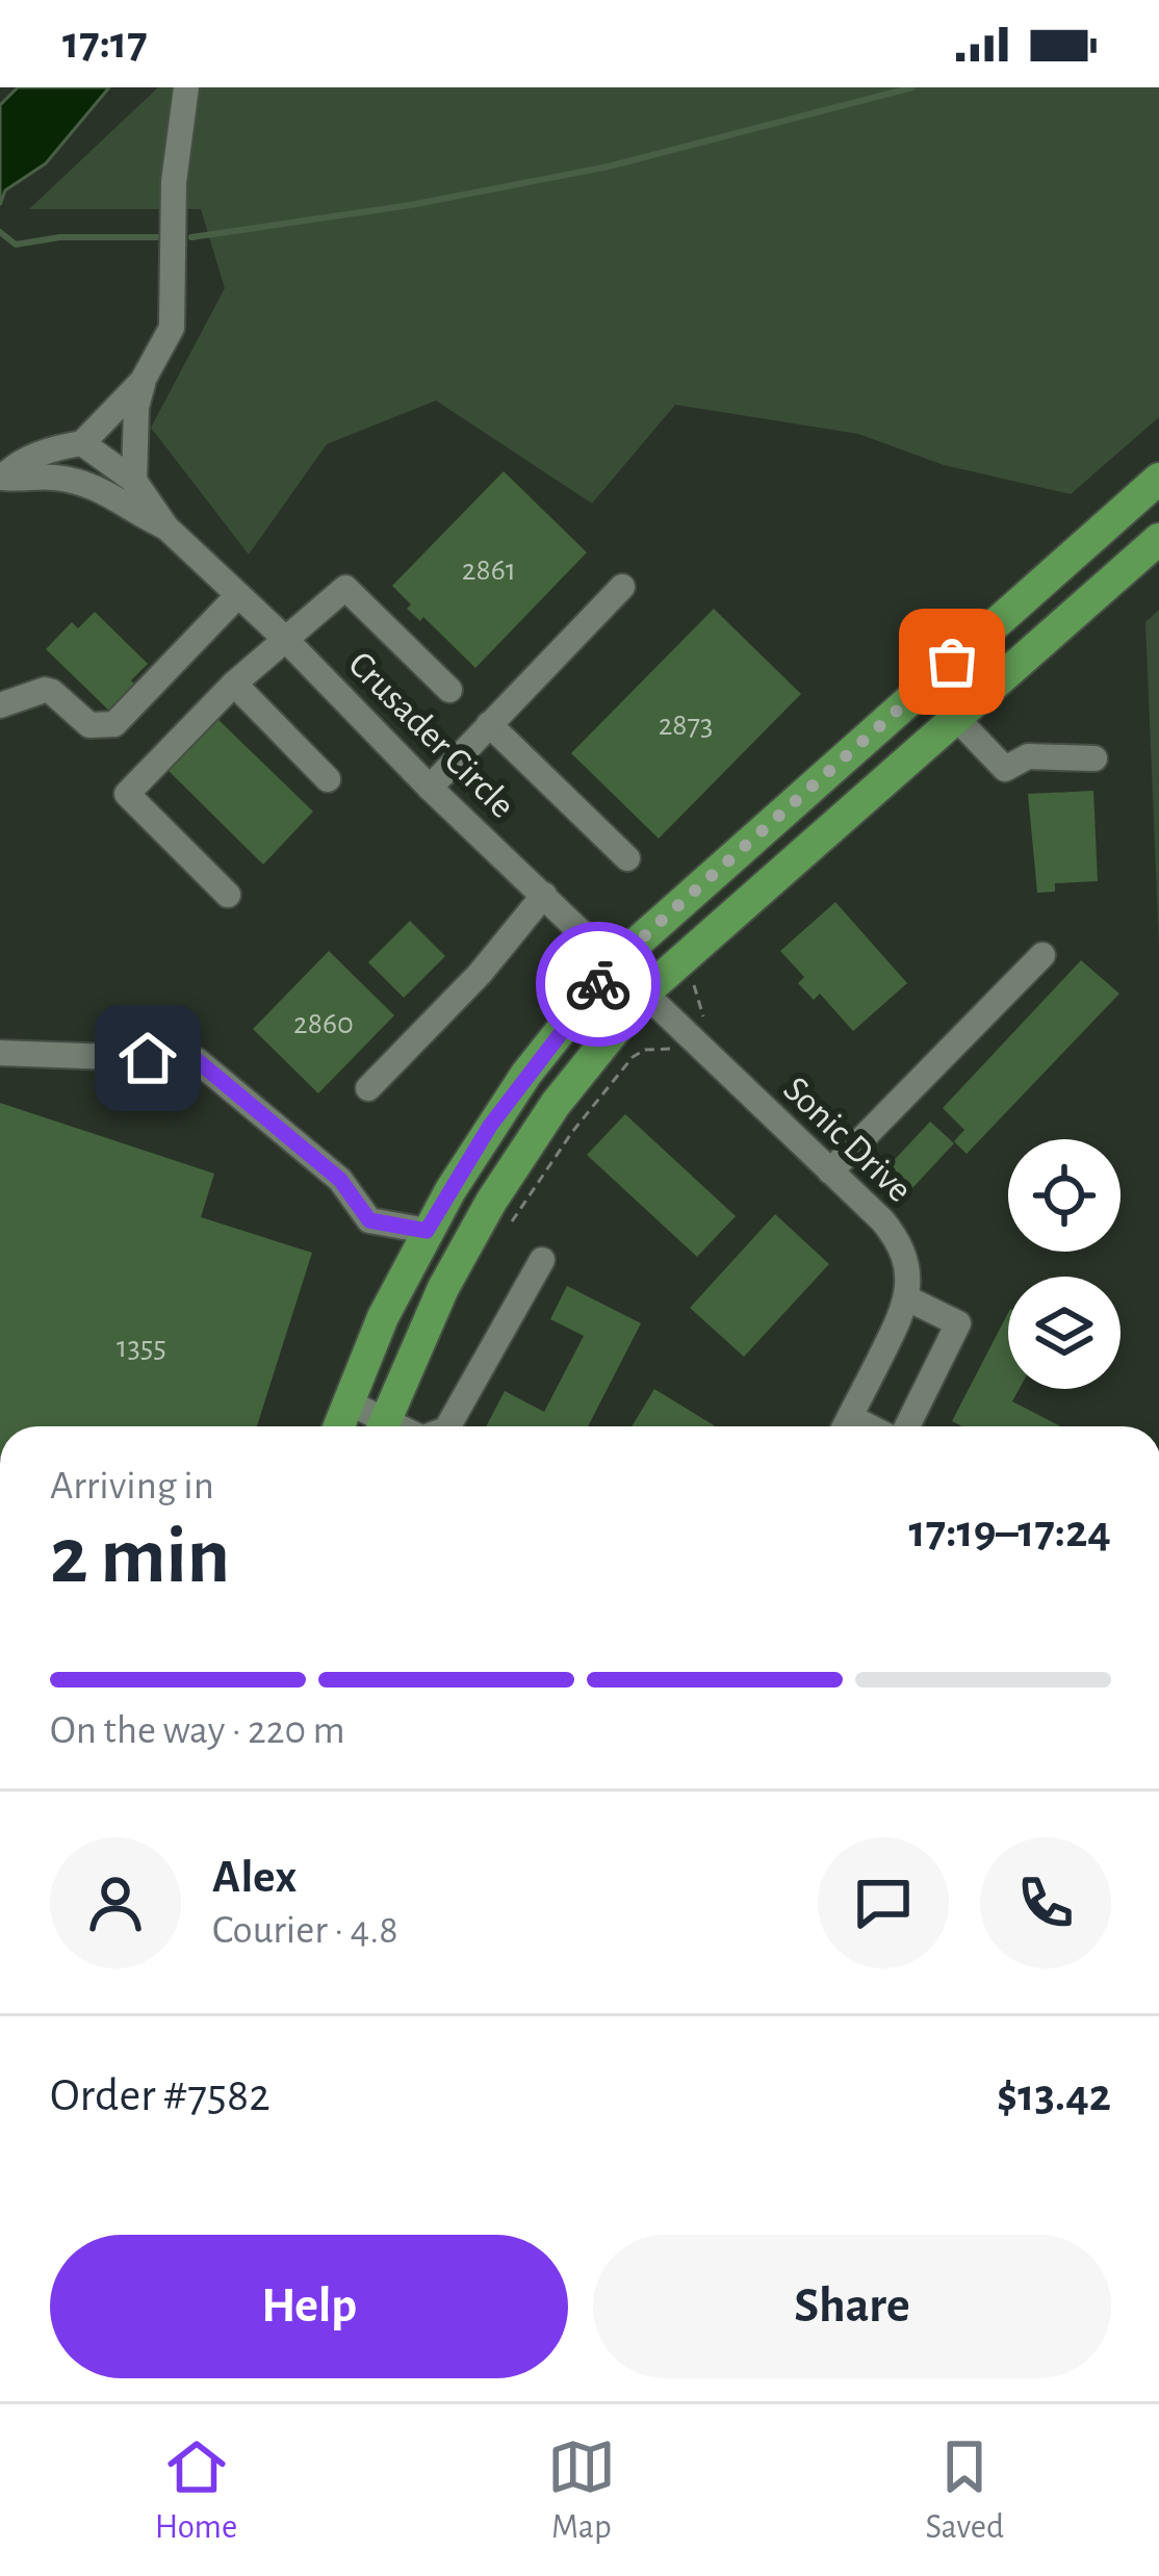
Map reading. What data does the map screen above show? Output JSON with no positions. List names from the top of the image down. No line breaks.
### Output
{"streets":{"street":["Crusader Circle","Sonic Drive"]},"crossings":[["Crusader Circle","Sonic Drive"]],"house_numbers":["2861","2873","2860","1355"],"page":{"status":"17:17","heading":["2 min","Arriving in","17:19–17:24"],"panel":["Alex","Courier · 4.8","Order #7582","$13.42"],"bar":"On the way · 220 m","buttons":["Help","Share"],"tabs":["Home","Map","Saved"]}}
